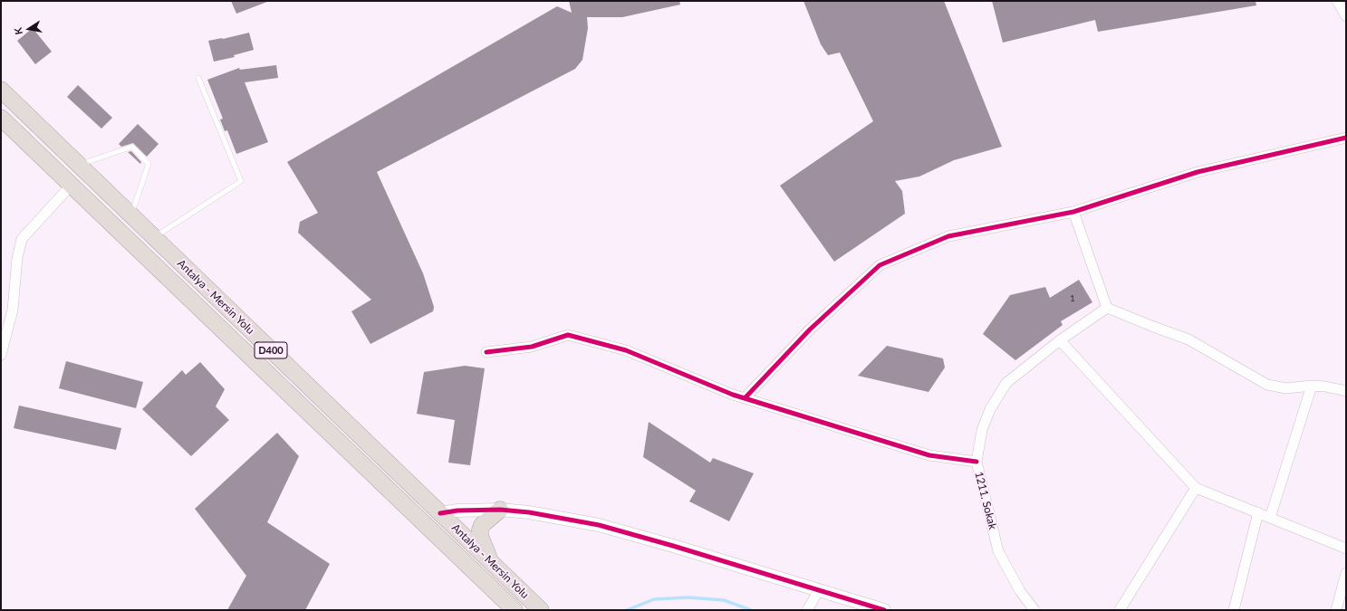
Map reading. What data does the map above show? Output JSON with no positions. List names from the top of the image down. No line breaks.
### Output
{"streets":{"highway":["Antalya - Mersin Yolu","D400"],"street":["1211. Sokak"]},"house_numbers":["1"],"north":"left"}
